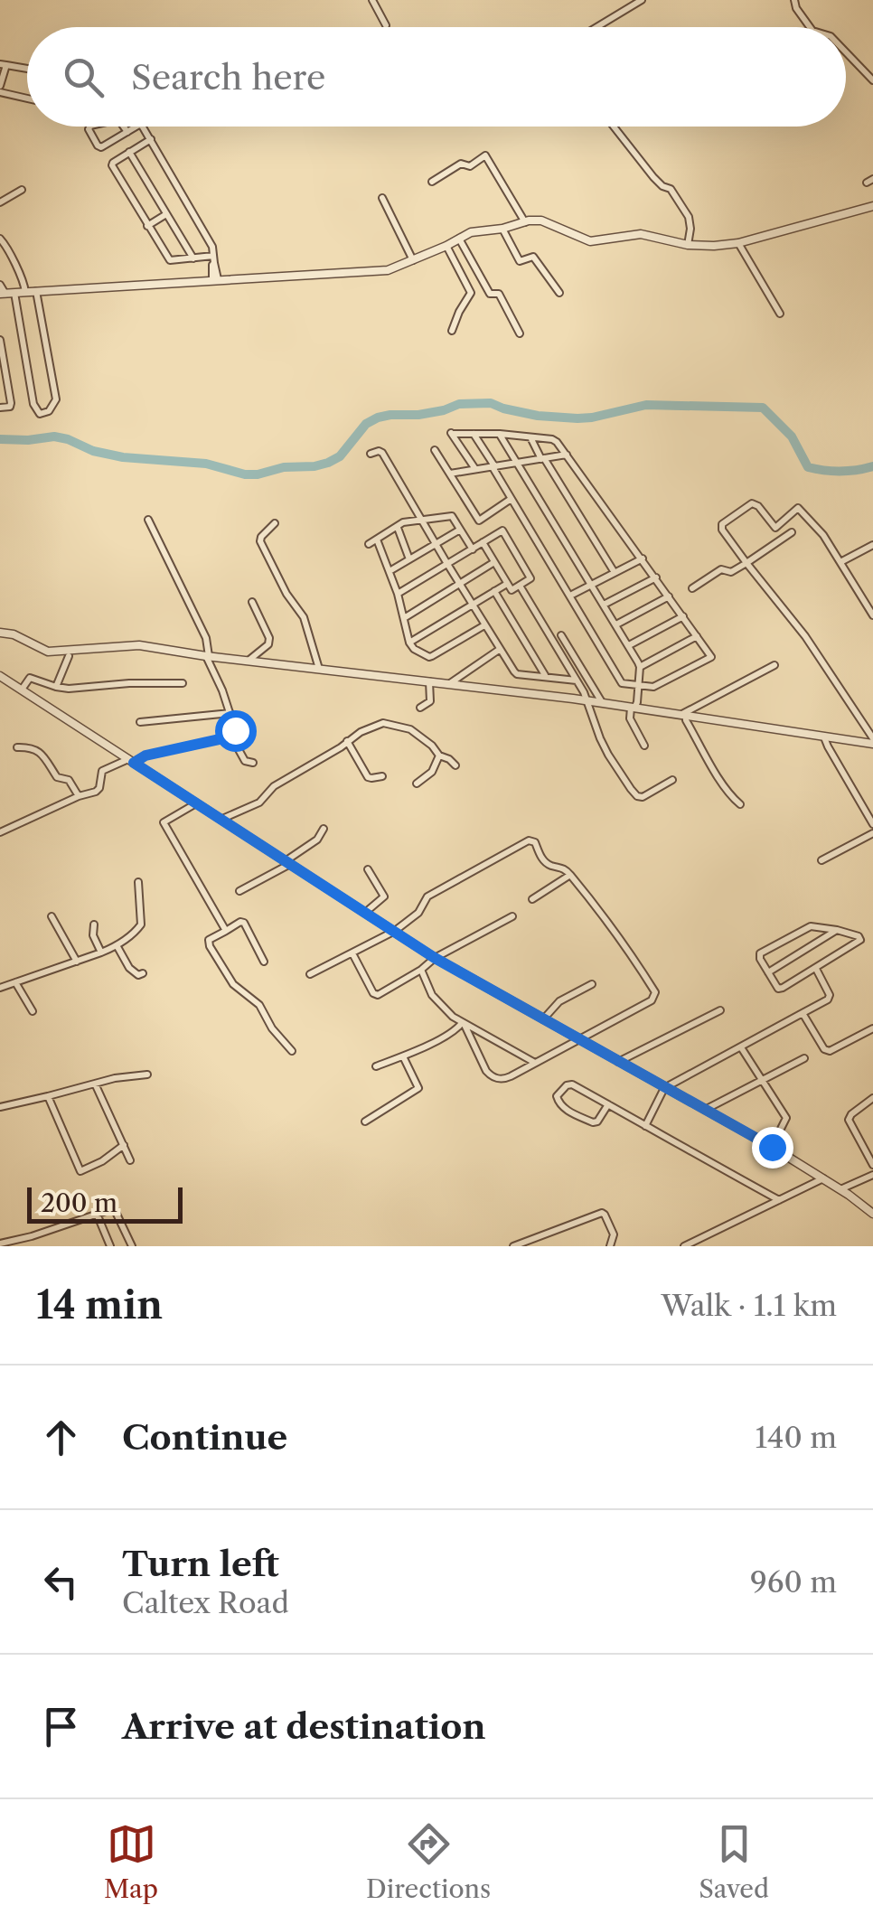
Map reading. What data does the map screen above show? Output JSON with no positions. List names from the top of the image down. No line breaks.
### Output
{"scale_bar":"200 m","page":{"search":"Search here","scale":"200 m","heading":["14 min","Walk · 1.1 km"],"list":[["Continue","140 m"],["Turn left","Caltex Road","960 m"],"Arrive at destination"],"nav":["Map","Directions","Saved"]}}
